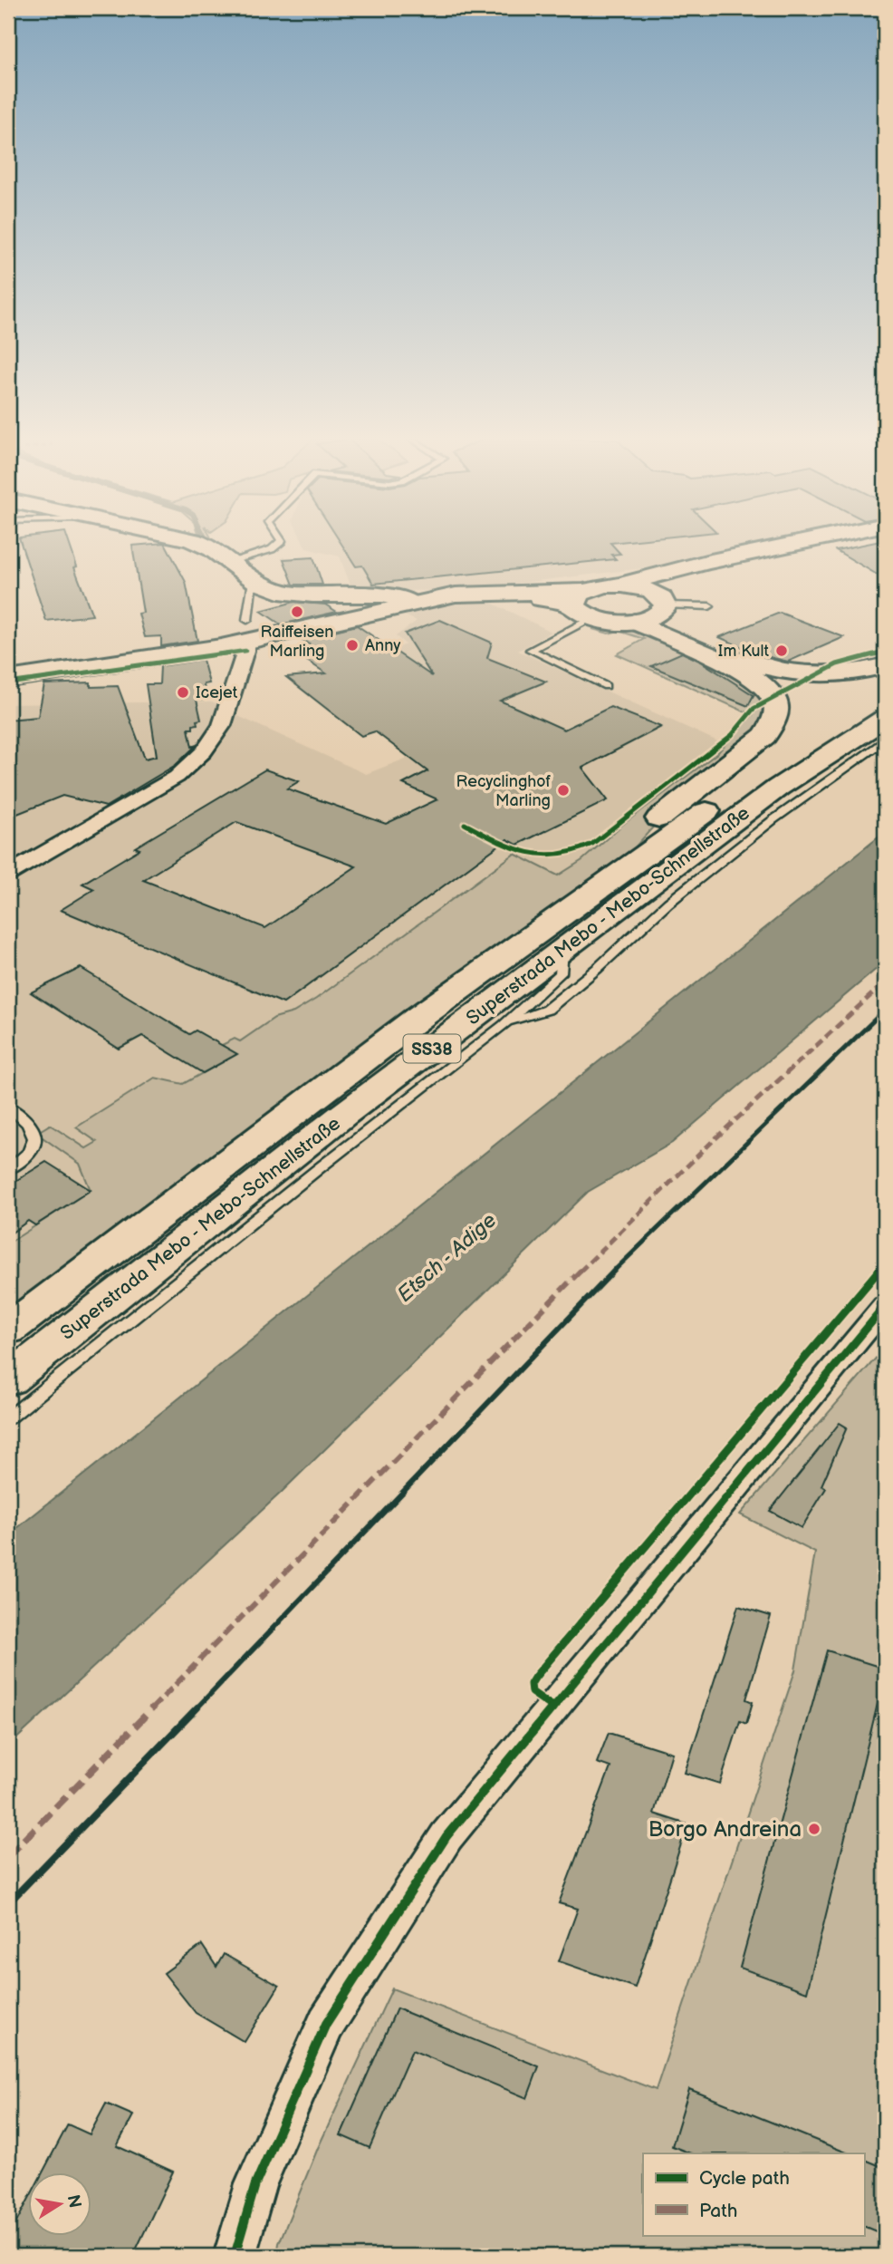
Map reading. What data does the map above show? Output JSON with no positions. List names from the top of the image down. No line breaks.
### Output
{"streets":{"main road":["Superstrada Mebo - Mebo-Schnellstraße","SS38"]},"water":["Etsch - Adige"],"places":["Raiffeisen Marling","Anny","Im Kult","Icejet","Recyclinghof Marling","Borgo Andreina"],"legend":["Cycle path","Path"],"north":"right"}
